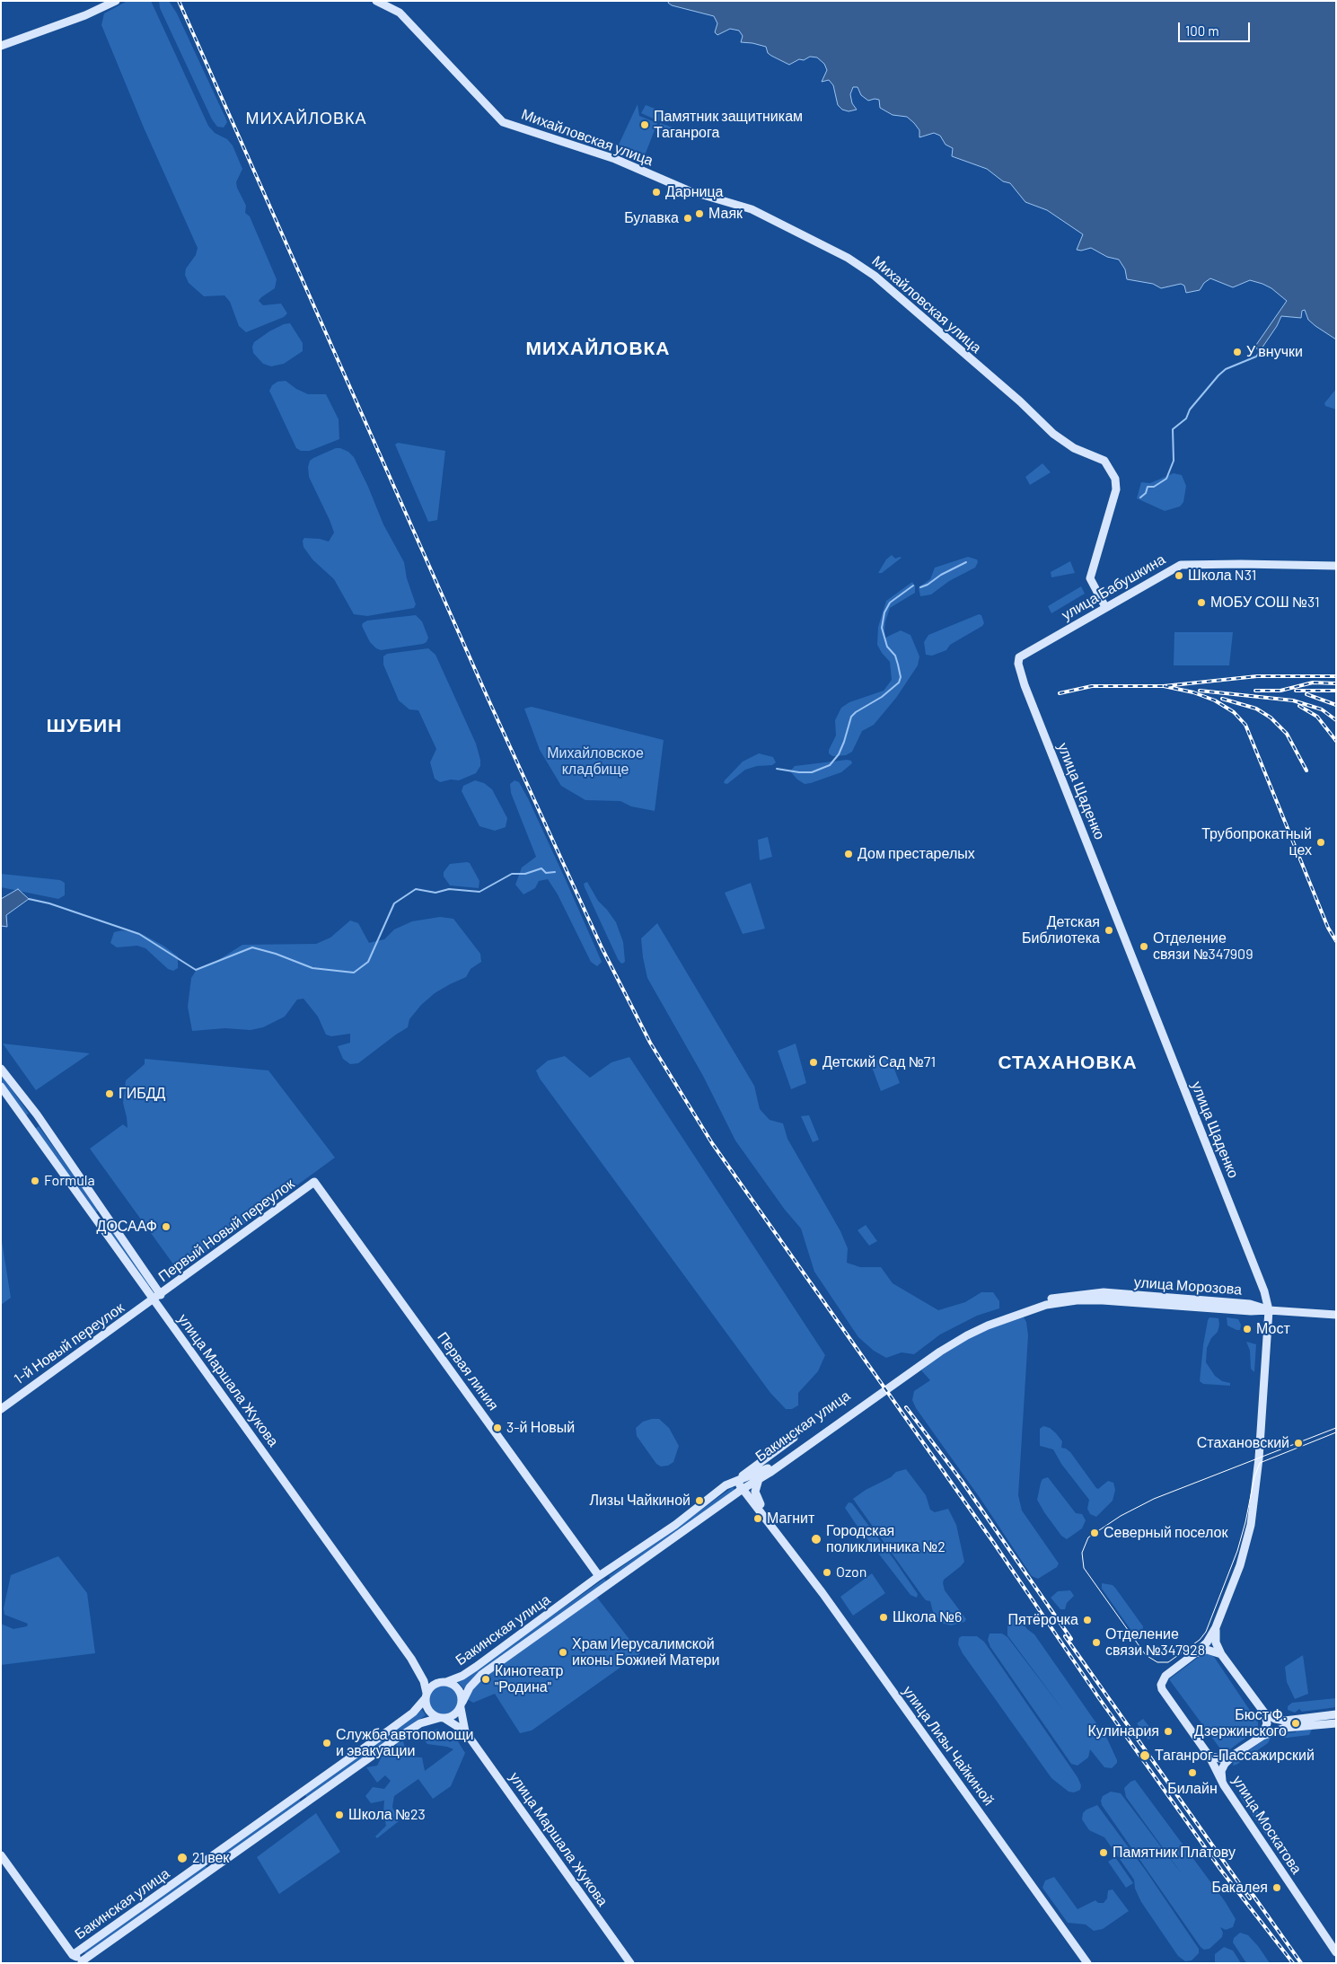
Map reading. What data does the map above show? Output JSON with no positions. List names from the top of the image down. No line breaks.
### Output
{"streets":{"main road":["Михайловская улица","улица Бабушкина","улица Щаденко","Первый Новый переулок","улица Морозова","1-й Новый переулок","Первая линия","улица Маршала Жукова","Бакинская улица","улица Лизы Чайкиной","улица Москатова"]},"crossings":[["Михайловская улица","улица Бабушкина"],["улица Бабушкина","улица Щаденко"],["улица Щаденко","улица Морозова"],["улица Щаденко","улица Москатова"],["Первый Новый переулок","1-й Новый переулок"],["Первый Новый переулок","Первая линия"],["Первый Новый переулок","улица Маршала Жукова"],["улица Морозова","Бакинская улица"],["1-й Новый переулок","улица Маршала Жукова"],["Первая линия","Бакинская улица"],["улица Маршала Жукова","Бакинская улица"],["Бакинская улица","улица Лизы Чайкиной"]],"districts":["МИХАЙЛОВКА","МИХАЙЛОВКА","ШУБИН","СТАХАНОВКА"],"parks":["Михайловское кладбище"],"places":["Памятник защитникам Таганрога","Дарница","Маяк","Булавка","У внучки","Школа N31","МОБУ СОШ №31","Трубопрокатный цех","Дом престарелых","Детская Библиотека","Отделение связи №347909","Детский Сад №71","ГИБДД","Formula","ДОСААФ","Мост","3-й Новый","Стахановский","Лизы Чайкиной","Магнит","Северный поселок","Городская поликлинника №2","Ozon","Школа №6","Пятёрочка","Отделение связи №347928","Храм Иерусалимской иконы Божией Матери","Кинотеатр \"Родина\"","Бюст Ф. Дзержинского","Кулинария","Служба автопомощи и эвакуации","Таганрог-Пассажирский","Билайн","Школа №23","Памятник Платову","21 век","Бакалея"],"scale_bar":"100 m"}
